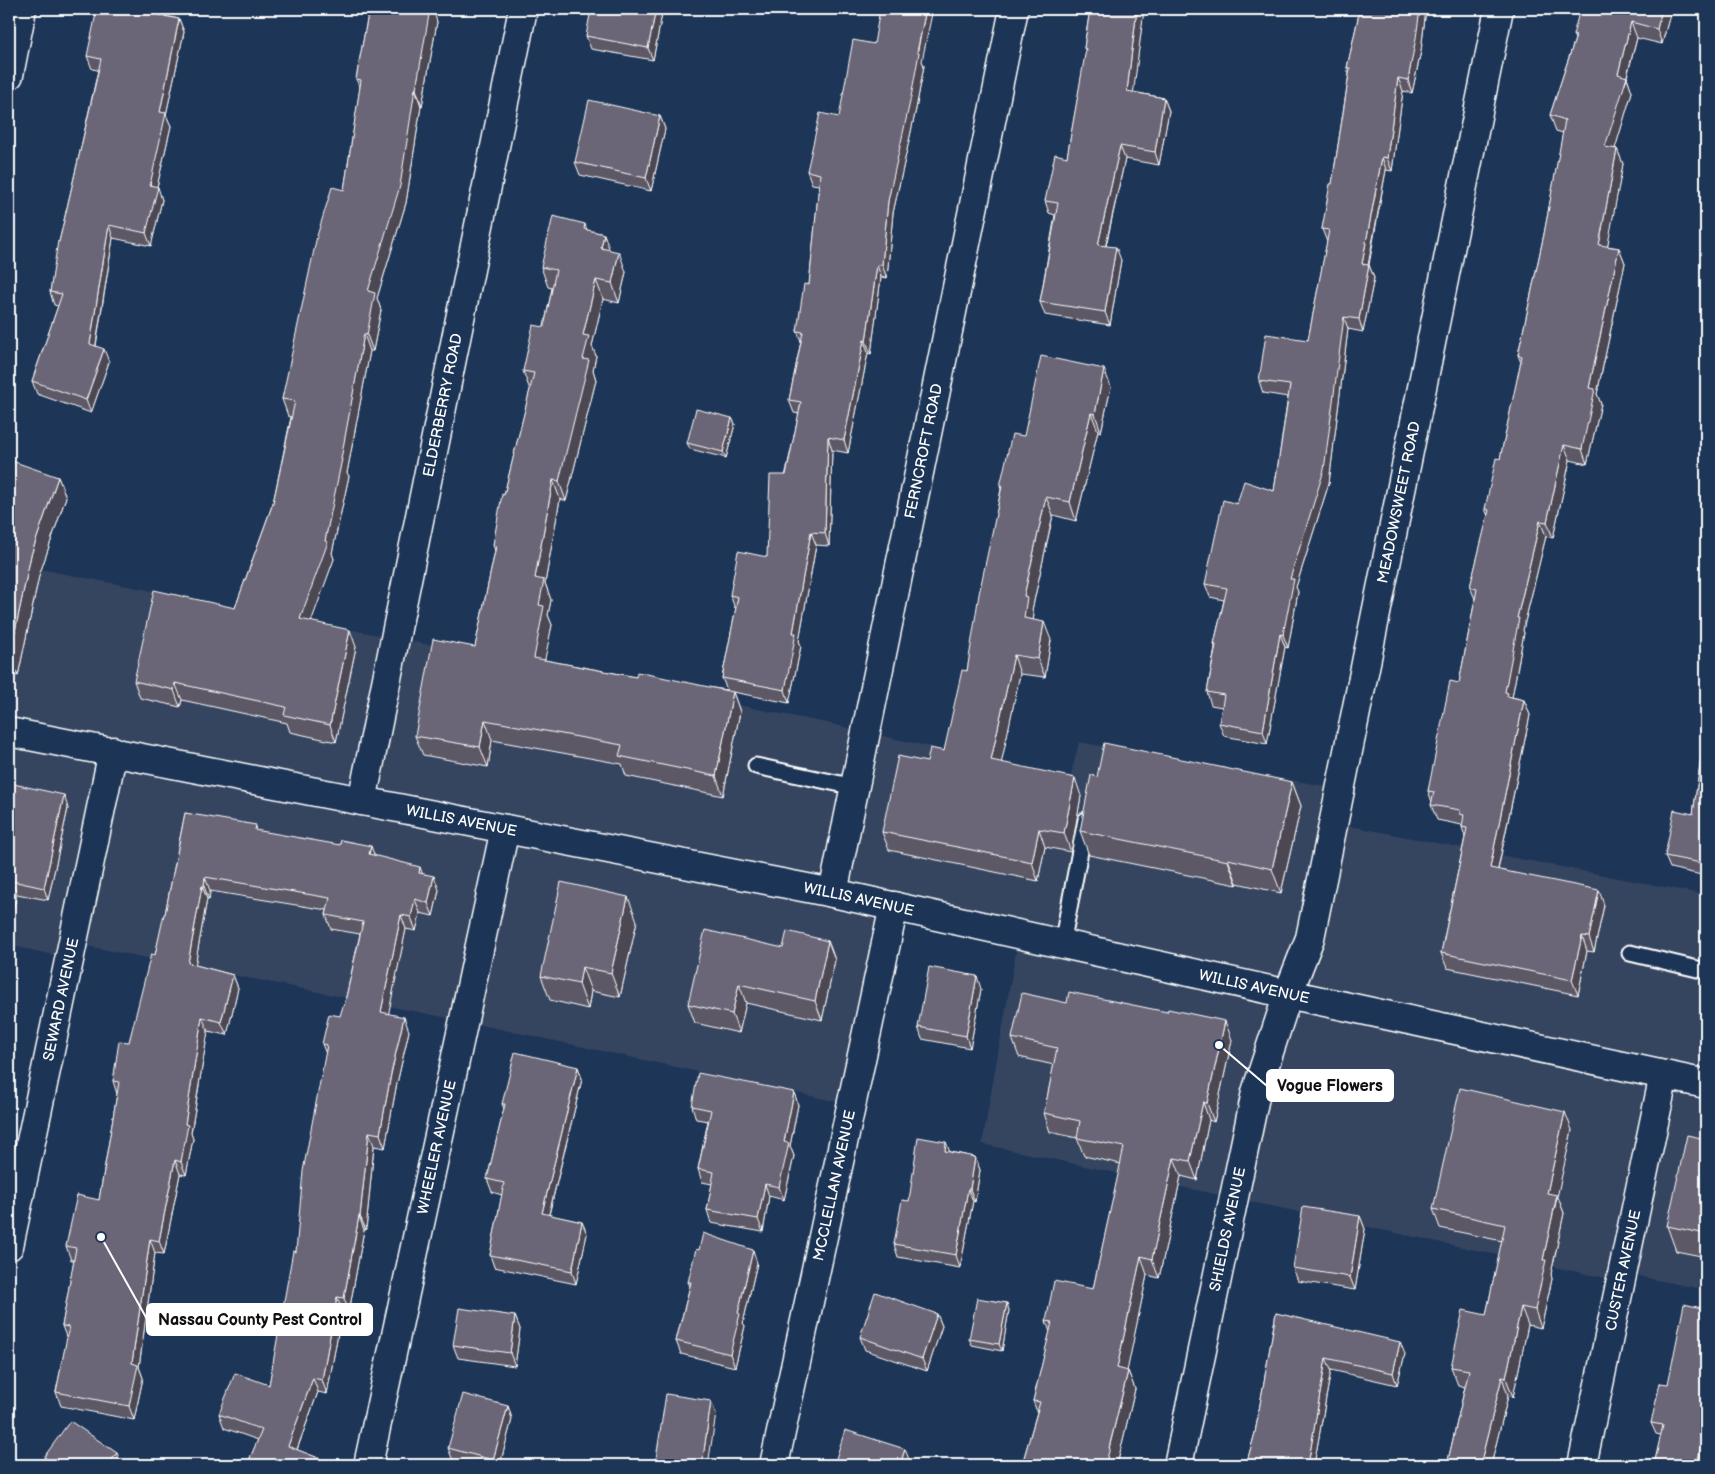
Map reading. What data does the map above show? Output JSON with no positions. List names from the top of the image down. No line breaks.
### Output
{"streets":{"street":["ELDERBERRY ROAD","FERNCROFT ROAD","MEADOWSWEET ROAD","WILLIS AVENUE","SEWARD AVENUE","WHEELER AVENUE","MCCLELLAN AVENUE","SHIELDS AVENUE","CUSTER AVENUE"]},"crossings":[["ELDERBERRY ROAD","WILLIS AVENUE"],["FERNCROFT ROAD","WILLIS AVENUE"],["MEADOWSWEET ROAD","WILLIS AVENUE"],["MEADOWSWEET ROAD","SHIELDS AVENUE"],["WILLIS AVENUE","SEWARD AVENUE"],["WILLIS AVENUE","WHEELER AVENUE"],["WILLIS AVENUE","MCCLELLAN AVENUE"],["WILLIS AVENUE","SHIELDS AVENUE"],["WILLIS AVENUE","CUSTER AVENUE"]],"places":["Vogue Flowers","Nassau County Pest Control"]}
